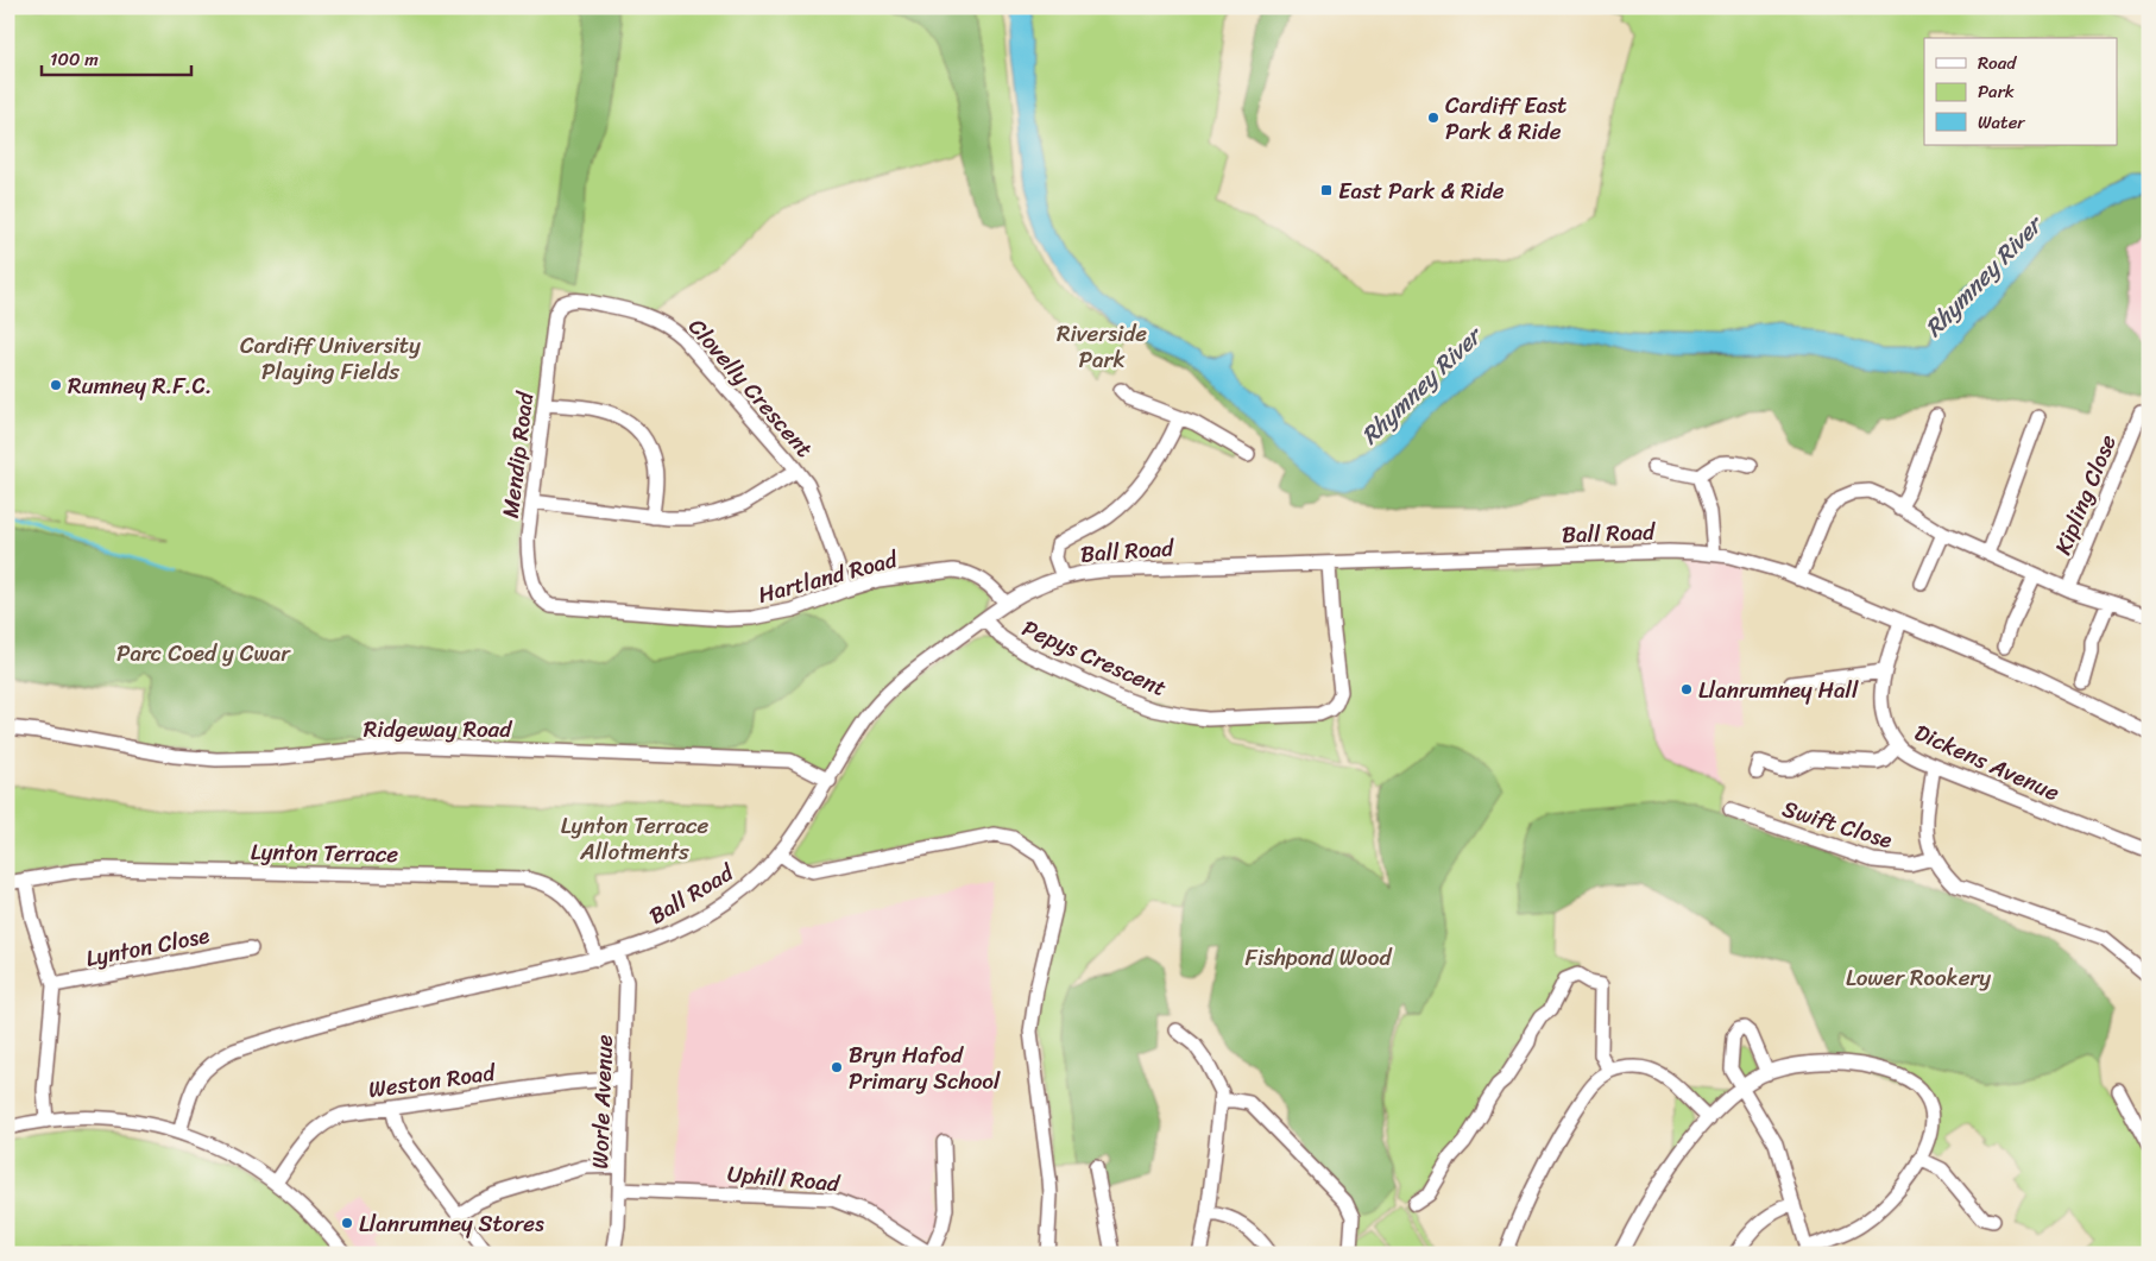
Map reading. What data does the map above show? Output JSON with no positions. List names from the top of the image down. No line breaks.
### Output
{"streets":{"street":["Clovelly Crescent","Mendip Road","Kipling Close","Ball Road","Hartland Road","Pepys Crescent","Ridgeway Road","Dickens Avenue","Swift Close","Lynton Terrace","Lynton Close","Weston Road","Worle Avenue","Uphill Road"]},"crossings":[["Clovelly Crescent","Mendip Road"],["Clovelly Crescent","Hartland Road"],["Mendip Road","Hartland Road"],["Ball Road","Hartland Road"],["Ball Road","Pepys Crescent"],["Ball Road","Ridgeway Road"],["Ball Road","Dickens Avenue"],["Ball Road","Lynton Terrace"],["Ball Road","Worle Avenue"],["Weston Road","Worle Avenue"],["Worle Avenue","Uphill Road"]],"water":["Rhymney River"],"parks":["Riverside Park","Cardiff University Playing Fields","Parc Coed y Cwar","Lynton Terrace Allotments","Fishpond Wood","Lower Rookery"],"places":{"other":["Cardiff East Park & Ride","Rumney R.F.C.","Llanrumney Hall","Bryn Hafod Primary School","Llanrumney Stores"],"transit":["East Park & Ride"]},"legend":["Road","Park","Water"],"scale_bar":"100 m"}
